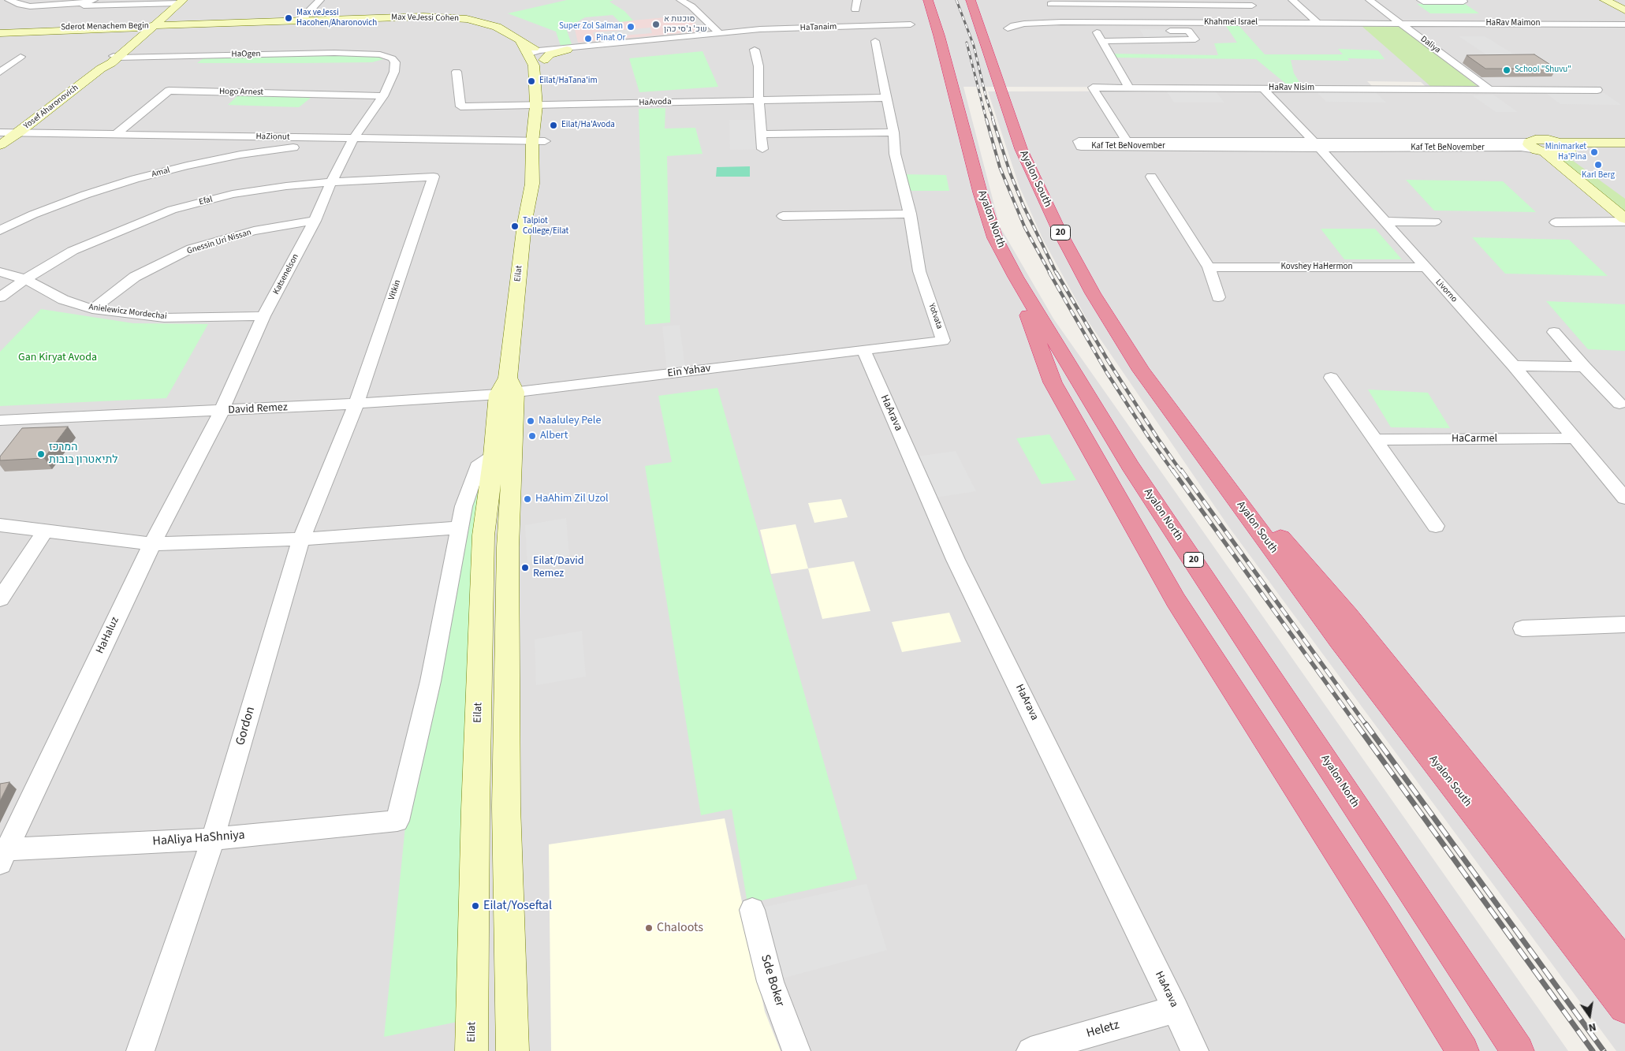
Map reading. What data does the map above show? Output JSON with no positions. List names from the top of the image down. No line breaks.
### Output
{"streets":{"highway":["Ayalon South","Ayalon North","20"],"street":["Max VeJessi Cohen","Khahmei Israel","HaRav Maimon","Sderot Menachem Begin","HaTanaim","Daliya","HaOgen","HaRav Nisim","Hogo Arnest","HaAvoda","Yosef Aharonovich","HaZionut","Kaf Tet BeNovember","Amal","Efal","Gnessin Uri Nissan","Kovshey HaHermon","Eilat","Katsenelson","Vitkin","Livorno","Anielewicz Mordechai","Yotvata","Ein Yahav","David Remez","HaArava","HaCarmel","HaHaluz","Gordon","HaAliya HaShniya","Sde Boker","Heletz"]},"crossings":[["Max VeJessi Cohen","Sderot Menachem Begin"],["Max VeJessi Cohen","HaTanaim"],["Max VeJessi Cohen","Yosef Aharonovich"],["Max VeJessi Cohen","Eilat"],["Khahmei Israel","HaRav Maimon"],["Khahmei Israel","Daliya"],["HaRav Maimon","Daliya"],["Sderot Menachem Begin","Yosef Aharonovich"],["HaTanaim","Eilat"],["Daliya","HaRav Nisim"],["HaOgen","Hogo Arnest"],["HaOgen","Yosef Aharonovich"],["HaRav Nisim","Kaf Tet BeNovember"],["HaRav Nisim","Livorno"],["Hogo Arnest","HaZionut"],["HaAvoda","Eilat"],["HaAvoda","Yotvata"],["Yosef Aharonovich","HaZionut"],["HaZionut","Amal"],["HaZionut","Eilat"],["HaZionut","Katsenelson"],["Kaf Tet BeNovember","Livorno"],["Efal","Katsenelson"],["Efal","Vitkin"],["Efal","Anielewicz Mordechai"],["Gnessin Uri Nissan","Katsenelson"],["Gnessin Uri Nissan","Anielewicz Mordechai"],["Kovshey HaHermon","Livorno"],["Eilat","Ein Yahav"],["Eilat","David Remez"],["Katsenelson","Anielewicz Mordechai"],["Katsenelson","David Remez"],["Katsenelson","HaHaluz"],["Vitkin","David Remez"],["Vitkin","Gordon"],["Livorno","HaCarmel"],["Yotvata","Ein Yahav"],["Yotvata","HaArava"],["Ein Yahav","David Remez"],["Ein Yahav","HaArava"],["David Remez","HaHaluz"],["David Remez","Gordon"],["HaArava","Heletz"],["HaHaluz","HaAliya HaShniya"],["Gordon","HaAliya HaShniya"]],"parks":["Gan Kiryat Avoda"],"places":["Max veJessi Hacohen/Aharonovich","סוכנות א שכ' ג'סי כהן","Super Zol Salman","Pinat Or","School \"Shuvu\"","Eilat/HaTana'im","Eilat/Ha'Avoda","Minimarket Ha'Pina","Karl Berg","Talpiot College/Eilat","Naaluley Pele","Albert","המרכז לתיאטרון בובות","HaAhim Zil Uzol","Eilat/David Remez","Eilat/Yoseftal","Chaloots"],"north":"bottom"}
